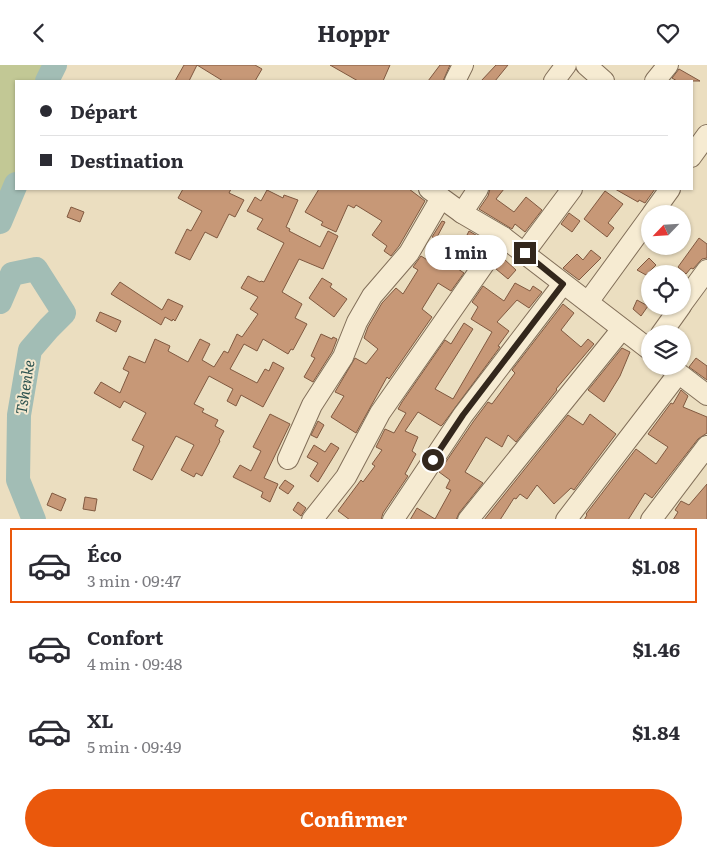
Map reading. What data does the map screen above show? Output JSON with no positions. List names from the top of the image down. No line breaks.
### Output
{"water":["Tshenke"],"north":"bottom left","page":{"header":"Hoppr","banner":["Départ","Destination"],"bubble":"1 min","list":[{"name":"Éco","note":"3 min · 09:47","value":"$1.08"},{"name":"Confort","note":"4 min · 09:48","value":"$1.46"},{"name":"XL","note":"5 min · 09:49","value":"$1.84"}],"buttons":"Confirmer"}}
